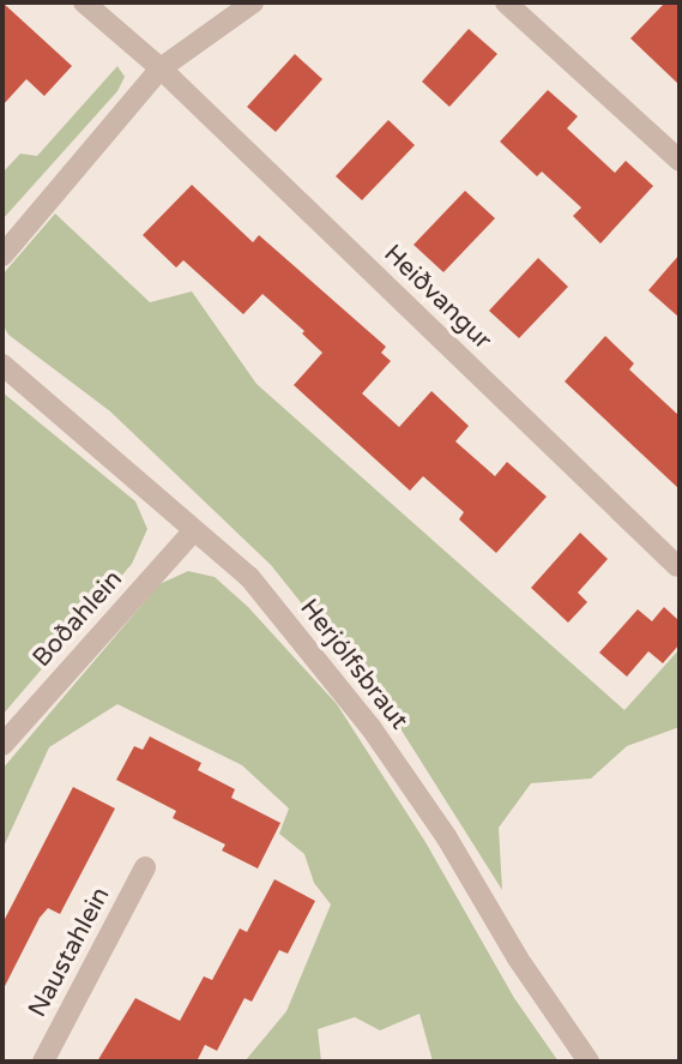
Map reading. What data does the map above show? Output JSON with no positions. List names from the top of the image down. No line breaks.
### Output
{"streets":{"street":["Heiðvangur","Boðahlein","Herjólfsbraut","Naustahlein"]},"crossings":[["Boðahlein","Herjólfsbraut"]]}
